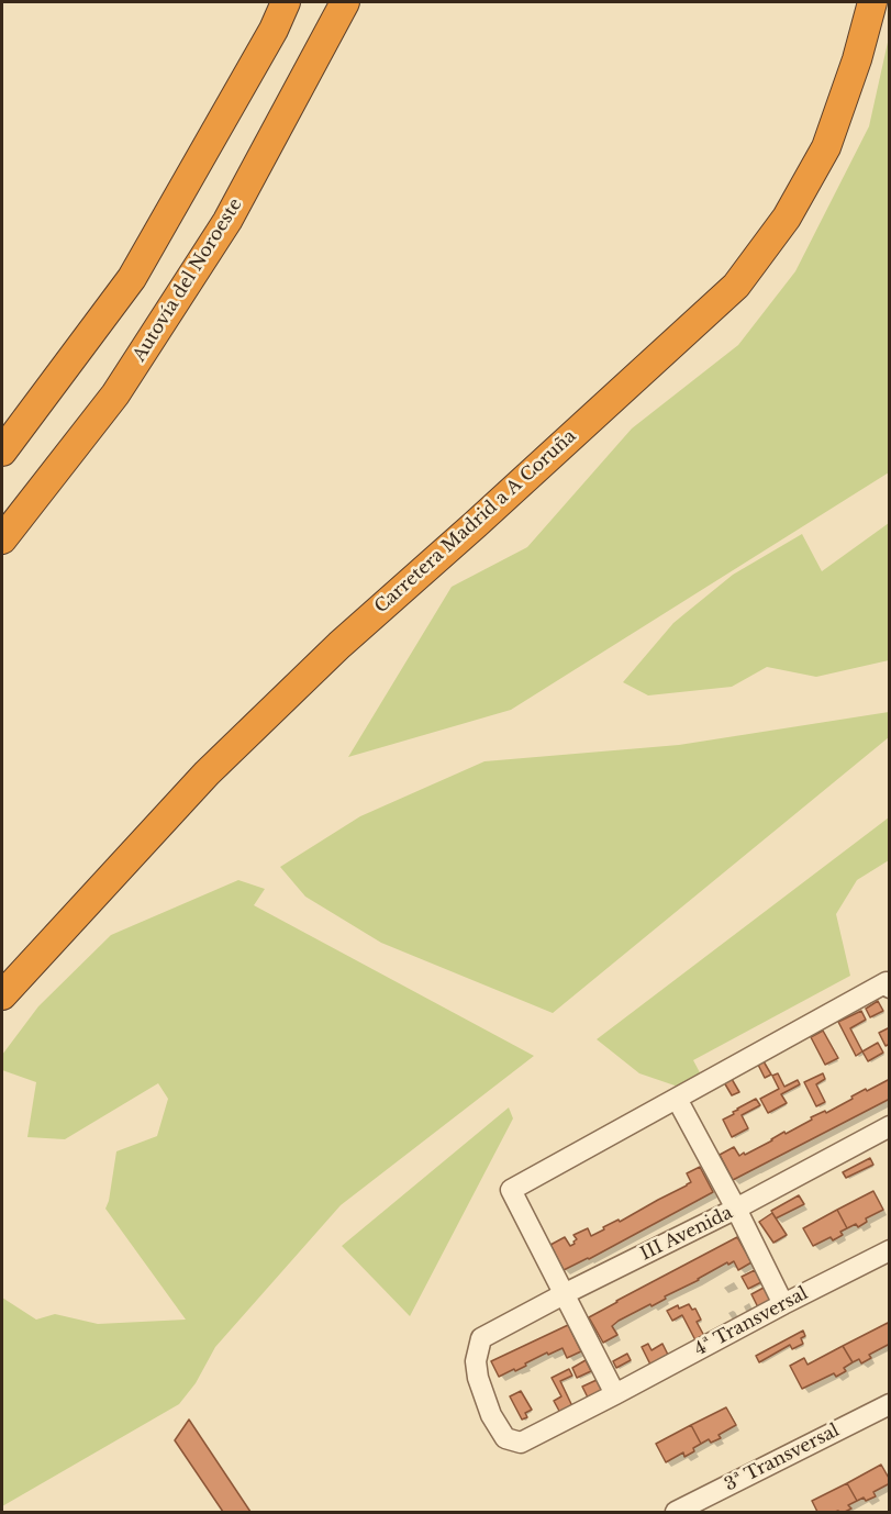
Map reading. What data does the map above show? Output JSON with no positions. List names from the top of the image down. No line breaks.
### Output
{"streets":{"highway":["Autovía del Noroeste","Carretera Madrid a A Coruña"],"street":["III Avenida","4ª Transversal","3ª Transversal"]},"crossings":[["III Avenida","4ª Transversal"]]}
